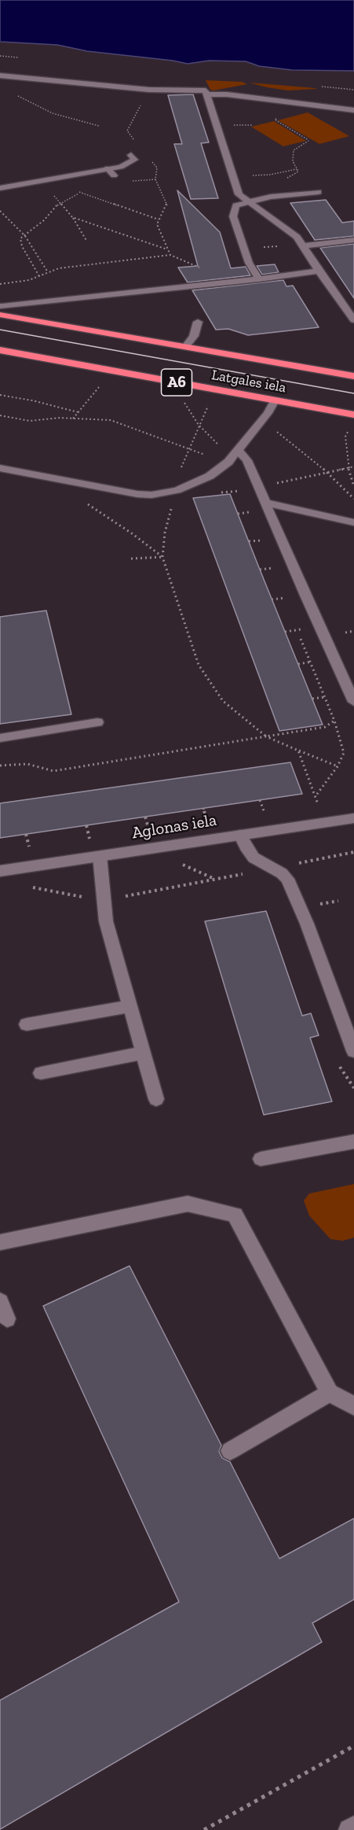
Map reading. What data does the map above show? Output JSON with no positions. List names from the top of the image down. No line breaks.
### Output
{"streets":{"highway":["Latgales iela","A6"],"street":["Aglonas iela"]}}
